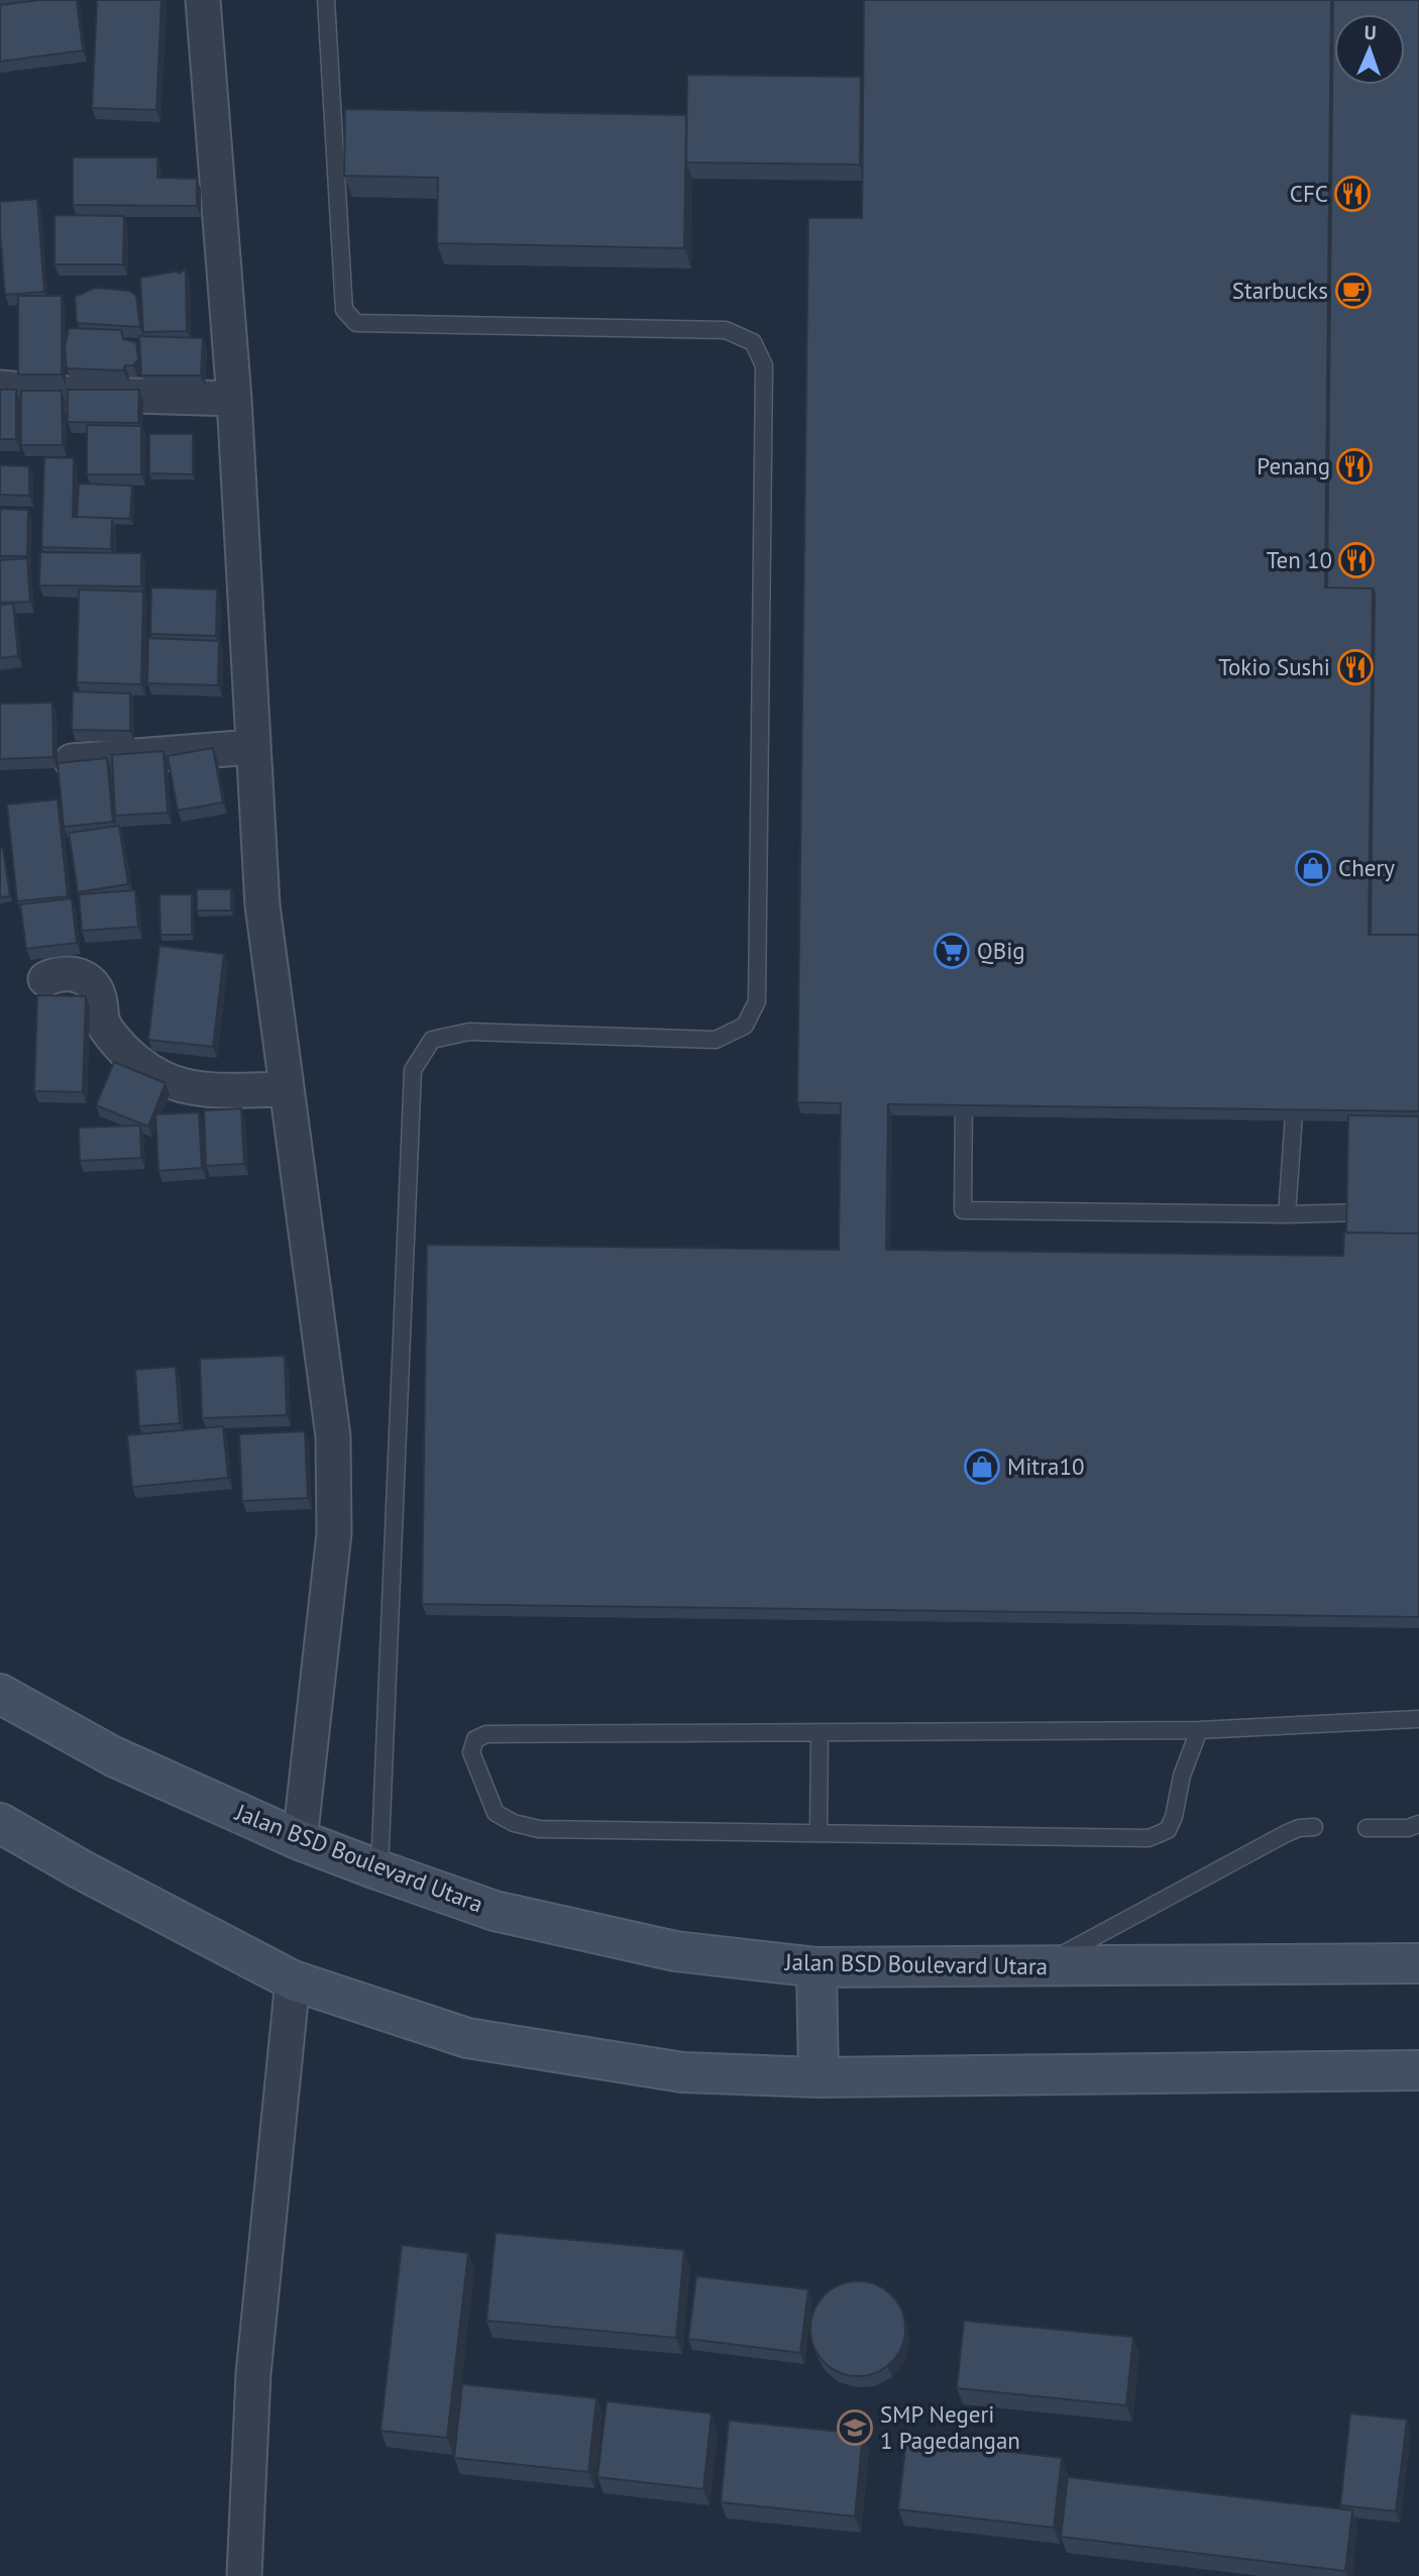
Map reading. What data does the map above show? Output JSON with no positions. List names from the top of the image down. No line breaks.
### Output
{"streets":{"main road":["Jalan BSD Boulevard Utara"]},"places":{"restaurant":["CFC","Penang","Ten 10","Tokio Sushi"],"cafe":["Starbucks"],"shop":["Chery","Mitra10"],"supermarket":["QBig"],"school or university":["SMP Negeri 1 Pagedangan"]},"north":"top"}
